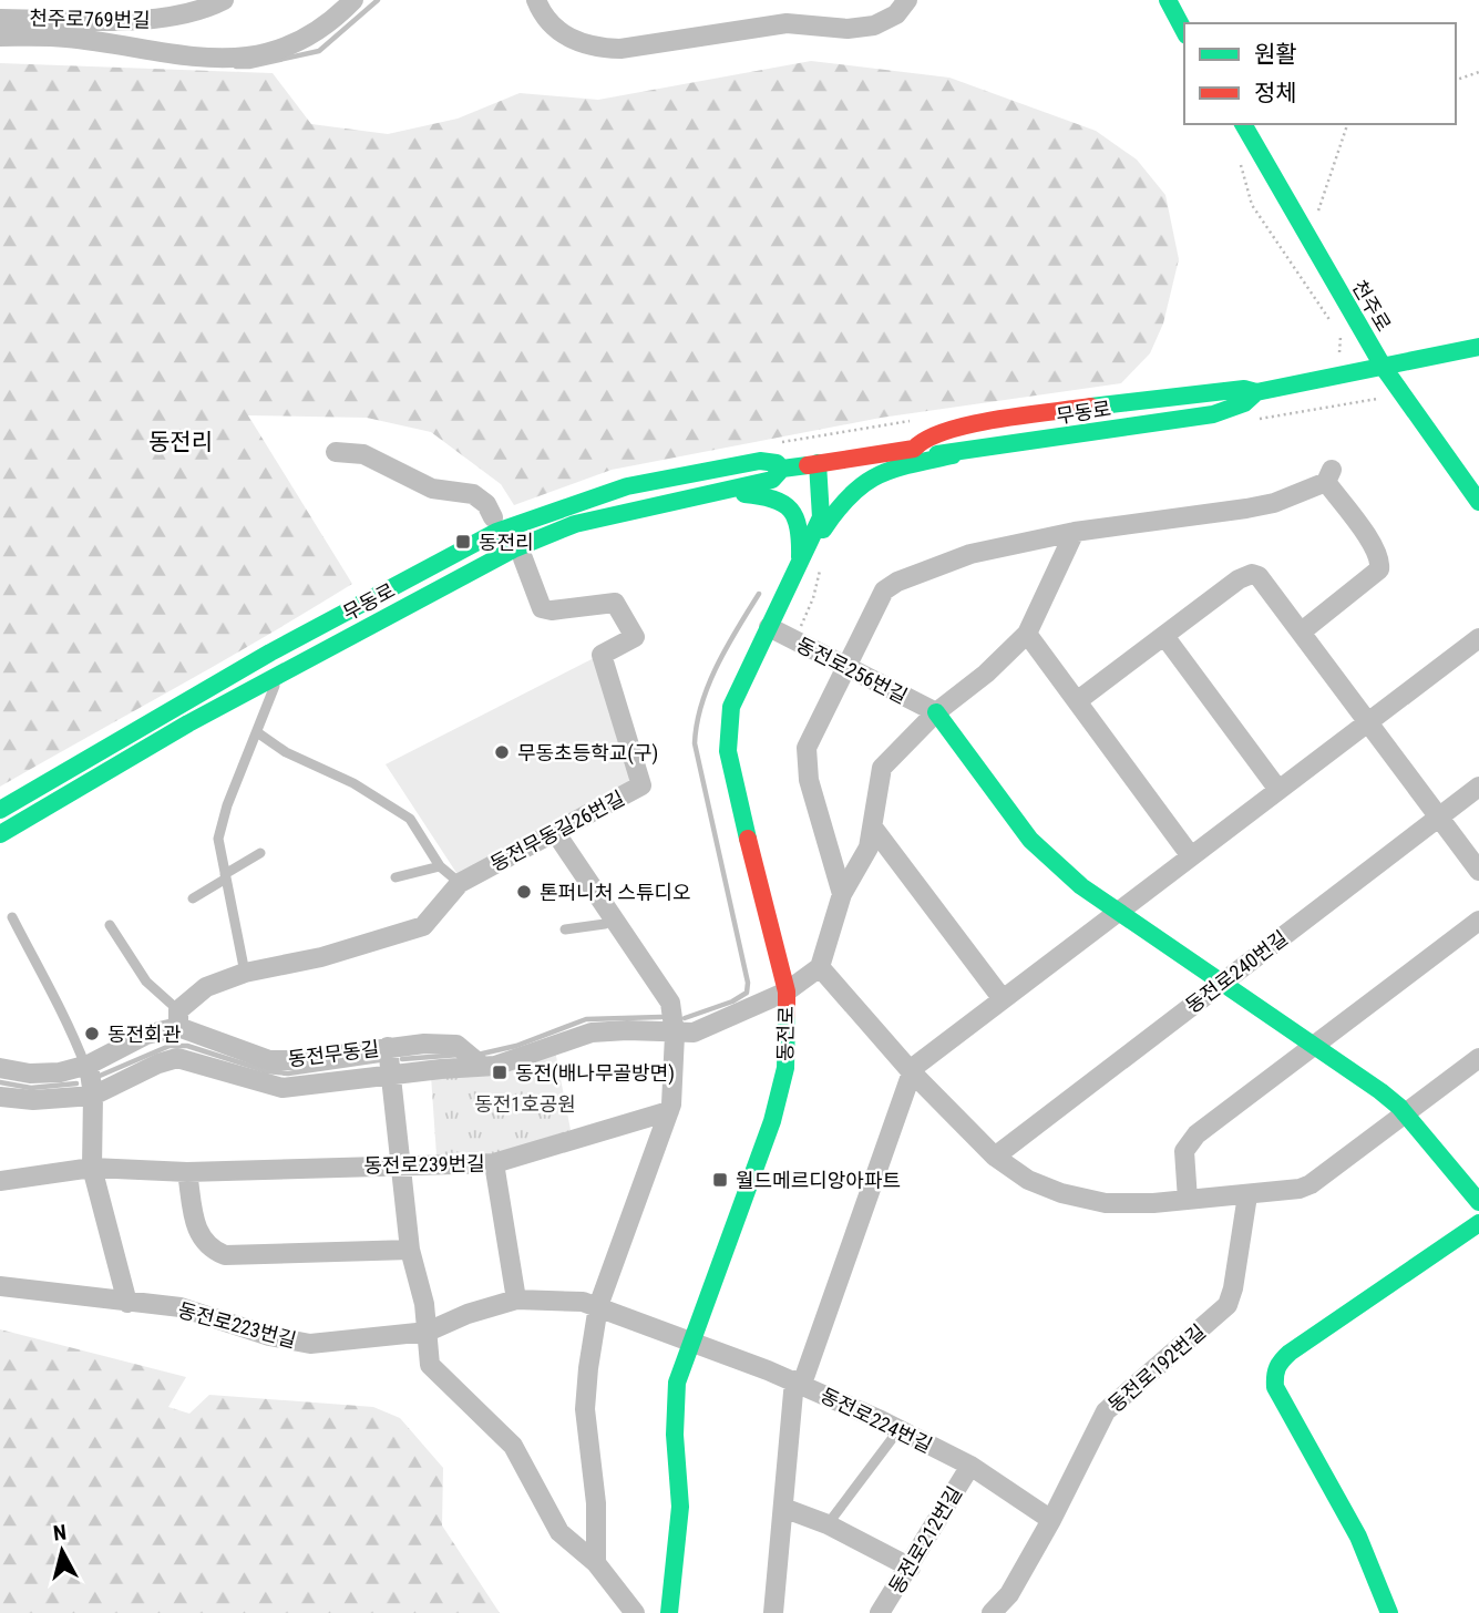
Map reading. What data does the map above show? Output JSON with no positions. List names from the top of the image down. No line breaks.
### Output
{"streets":{"main road":["천주로","무동로","동전로"],"street":["천주로769번길","동전로256번길","동전무동길26번길","동전로240번길","동전무동길","동전로239번길","동전로223번길","동전로192번길","동전로224번길","동전로212번길"]},"crossings":[["천주로","무동로"],["무동로","동전로"],["동전로256번길","동전로"],["동전무동길26번길","동전무동길"],["동전로","동전로223번길"],["동전로","동전로224번길"],["동전로223번길","동전로224번길"],["동전로192번길","동전로224번길"],["동전로224번길","동전로212번길"]],"districts":["동전리"],"parks":["동전1호공원"],"places":{"transit":["동전리","동전(배나무골방면)","월드메르디앙아파트"],"other":["무동초등학교(구)","톤퍼니처 스튜디오","동전회관"]},"legend":["원활","정체"],"north":"top"}
